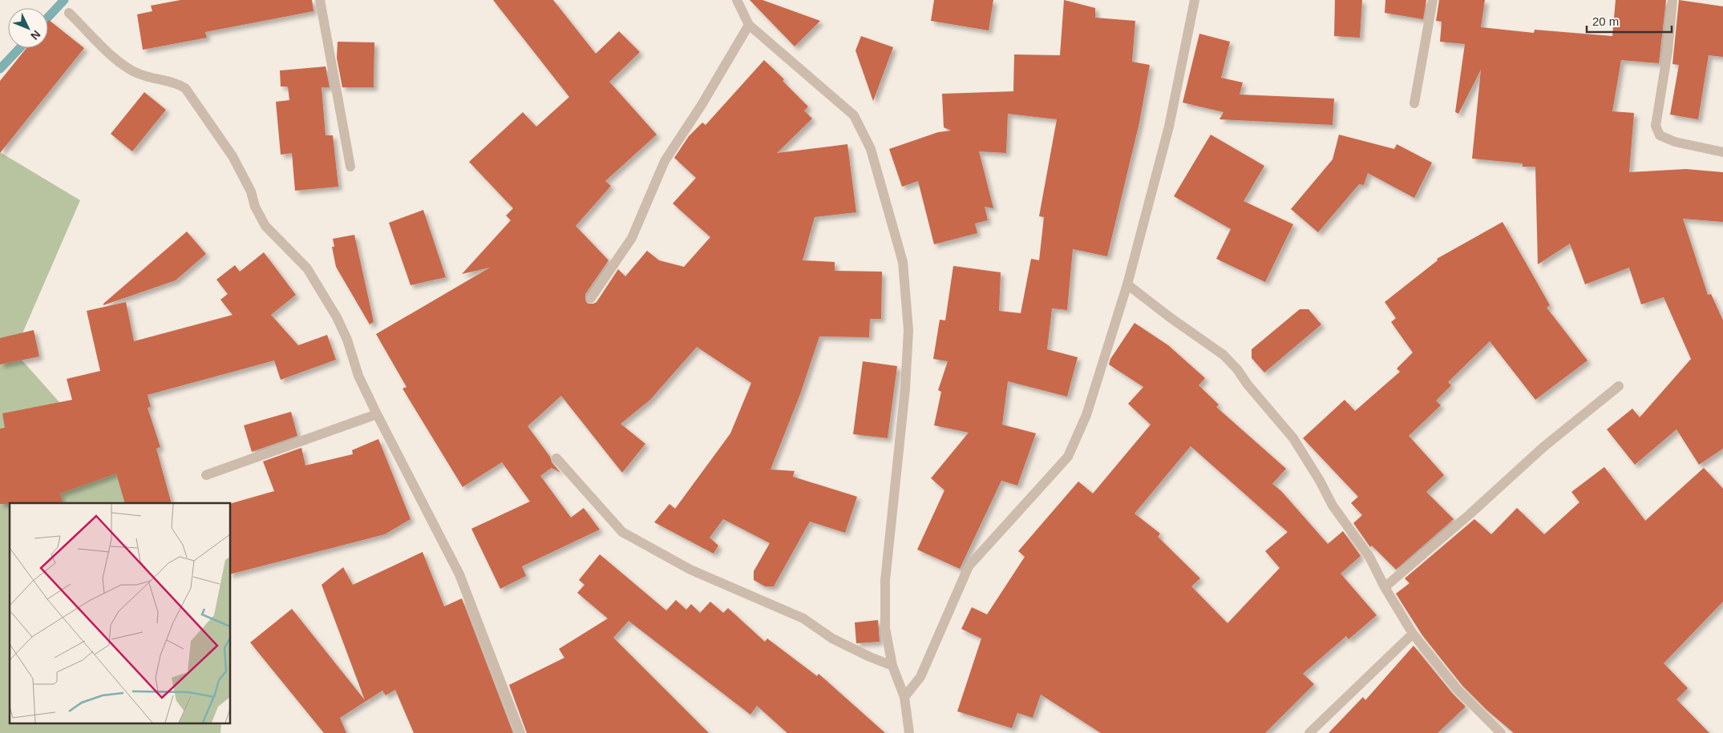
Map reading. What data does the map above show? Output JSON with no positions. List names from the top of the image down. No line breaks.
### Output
{"scale_bar":"20 m","north":"bottom right"}
